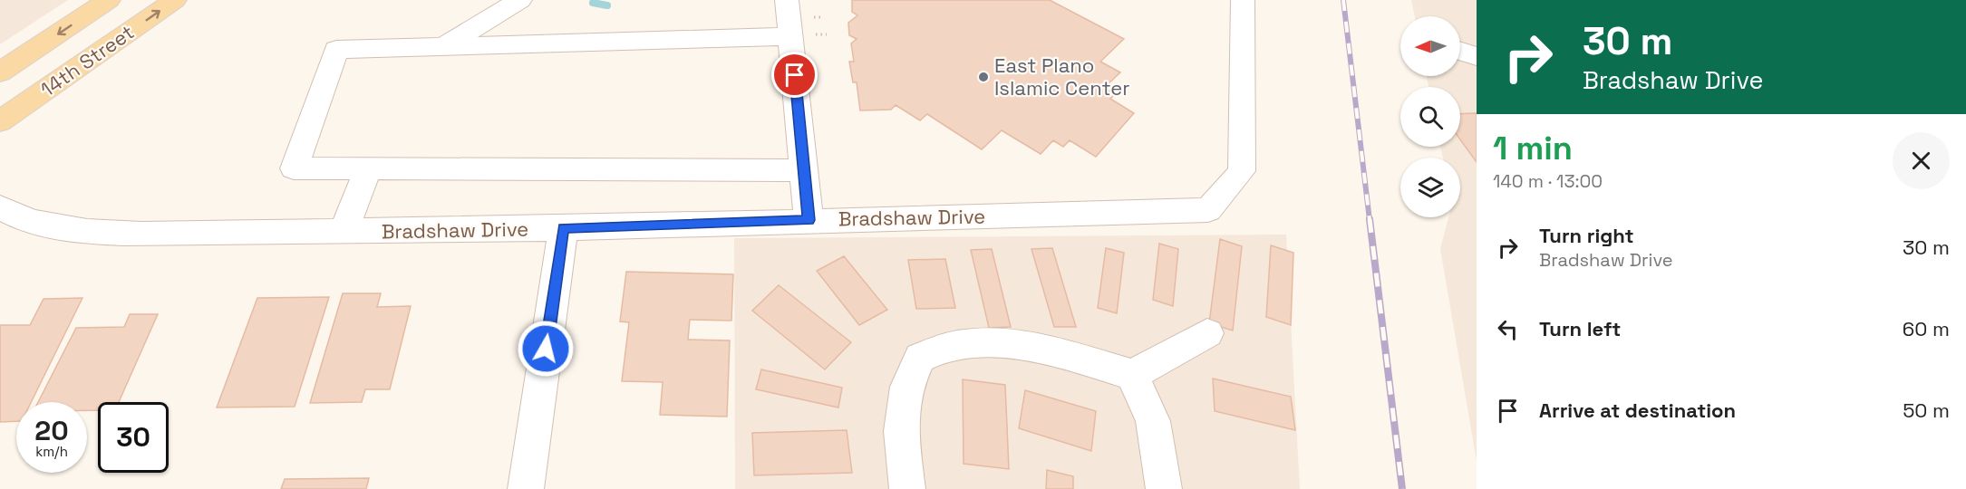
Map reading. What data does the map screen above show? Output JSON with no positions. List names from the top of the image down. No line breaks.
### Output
{"streets":{"main road":["14th Street"],"street":["Bradshaw Drive"]},"places":["East Plano Islamic Center"],"north":"left","page":{"turn":["30 m","Bradshaw Drive"],"heading":["1 min","140 m · 13:00"],"list":[{"name":"Turn right","note":"Bradshaw Drive","value":"30 m"},{"name":"Turn left","value":"60 m"},{"name":"Arrive at destination","value":"50 m"}],"speed":"20 km/h","limit":"30"}}
